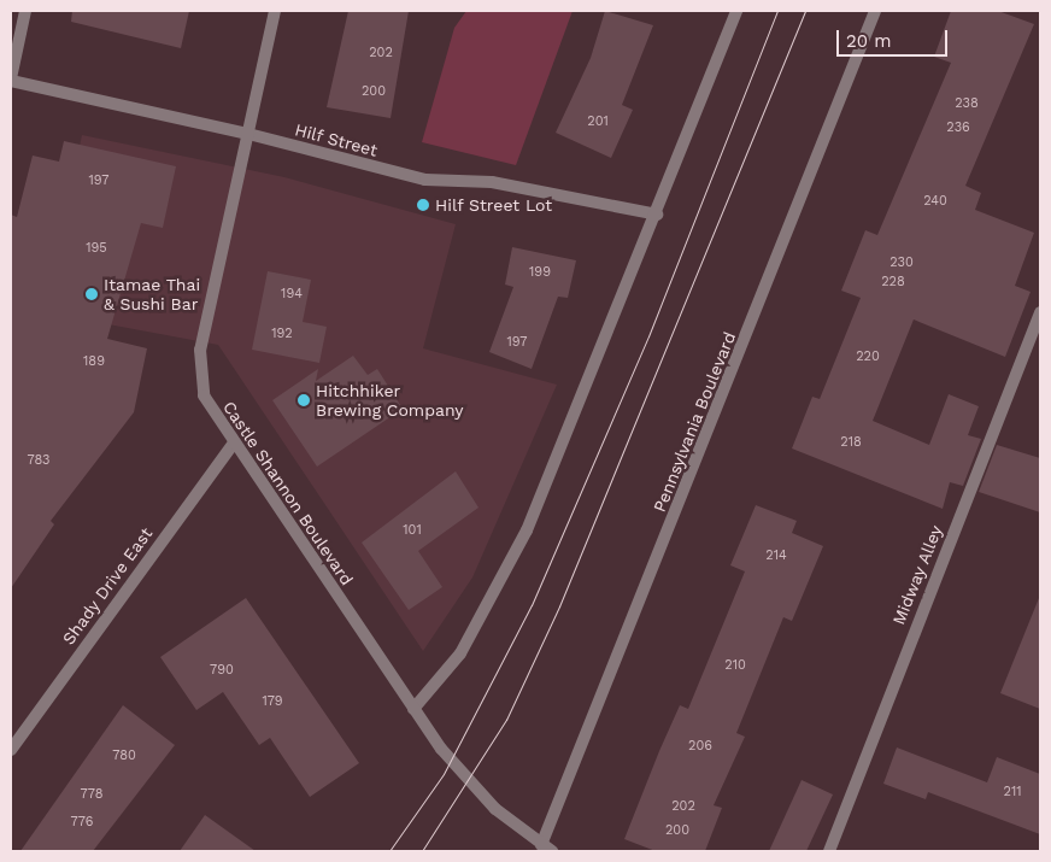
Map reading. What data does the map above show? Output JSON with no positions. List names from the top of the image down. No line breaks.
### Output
{"streets":{"street":["Hilf Street","Pennsylvania Boulevard","Castle Shannon Boulevard","Midway Alley","Shady Drive East"]},"crossings":[["Hilf Street","Castle Shannon Boulevard"],["Pennsylvania Boulevard","Castle Shannon Boulevard"],["Castle Shannon Boulevard","Shady Drive East"]],"places":["Hilf Street Lot","Itamae Thai & Sushi Bar","Hitchhiker Brewing Company"],"house_numbers":["202","200","238","201","236","197","240","195","230","199","228","194","192","197","220","189","218","783","101","214","210","790","179","206","780","211","778","202","776","200"],"scale_bar":"20 m"}
